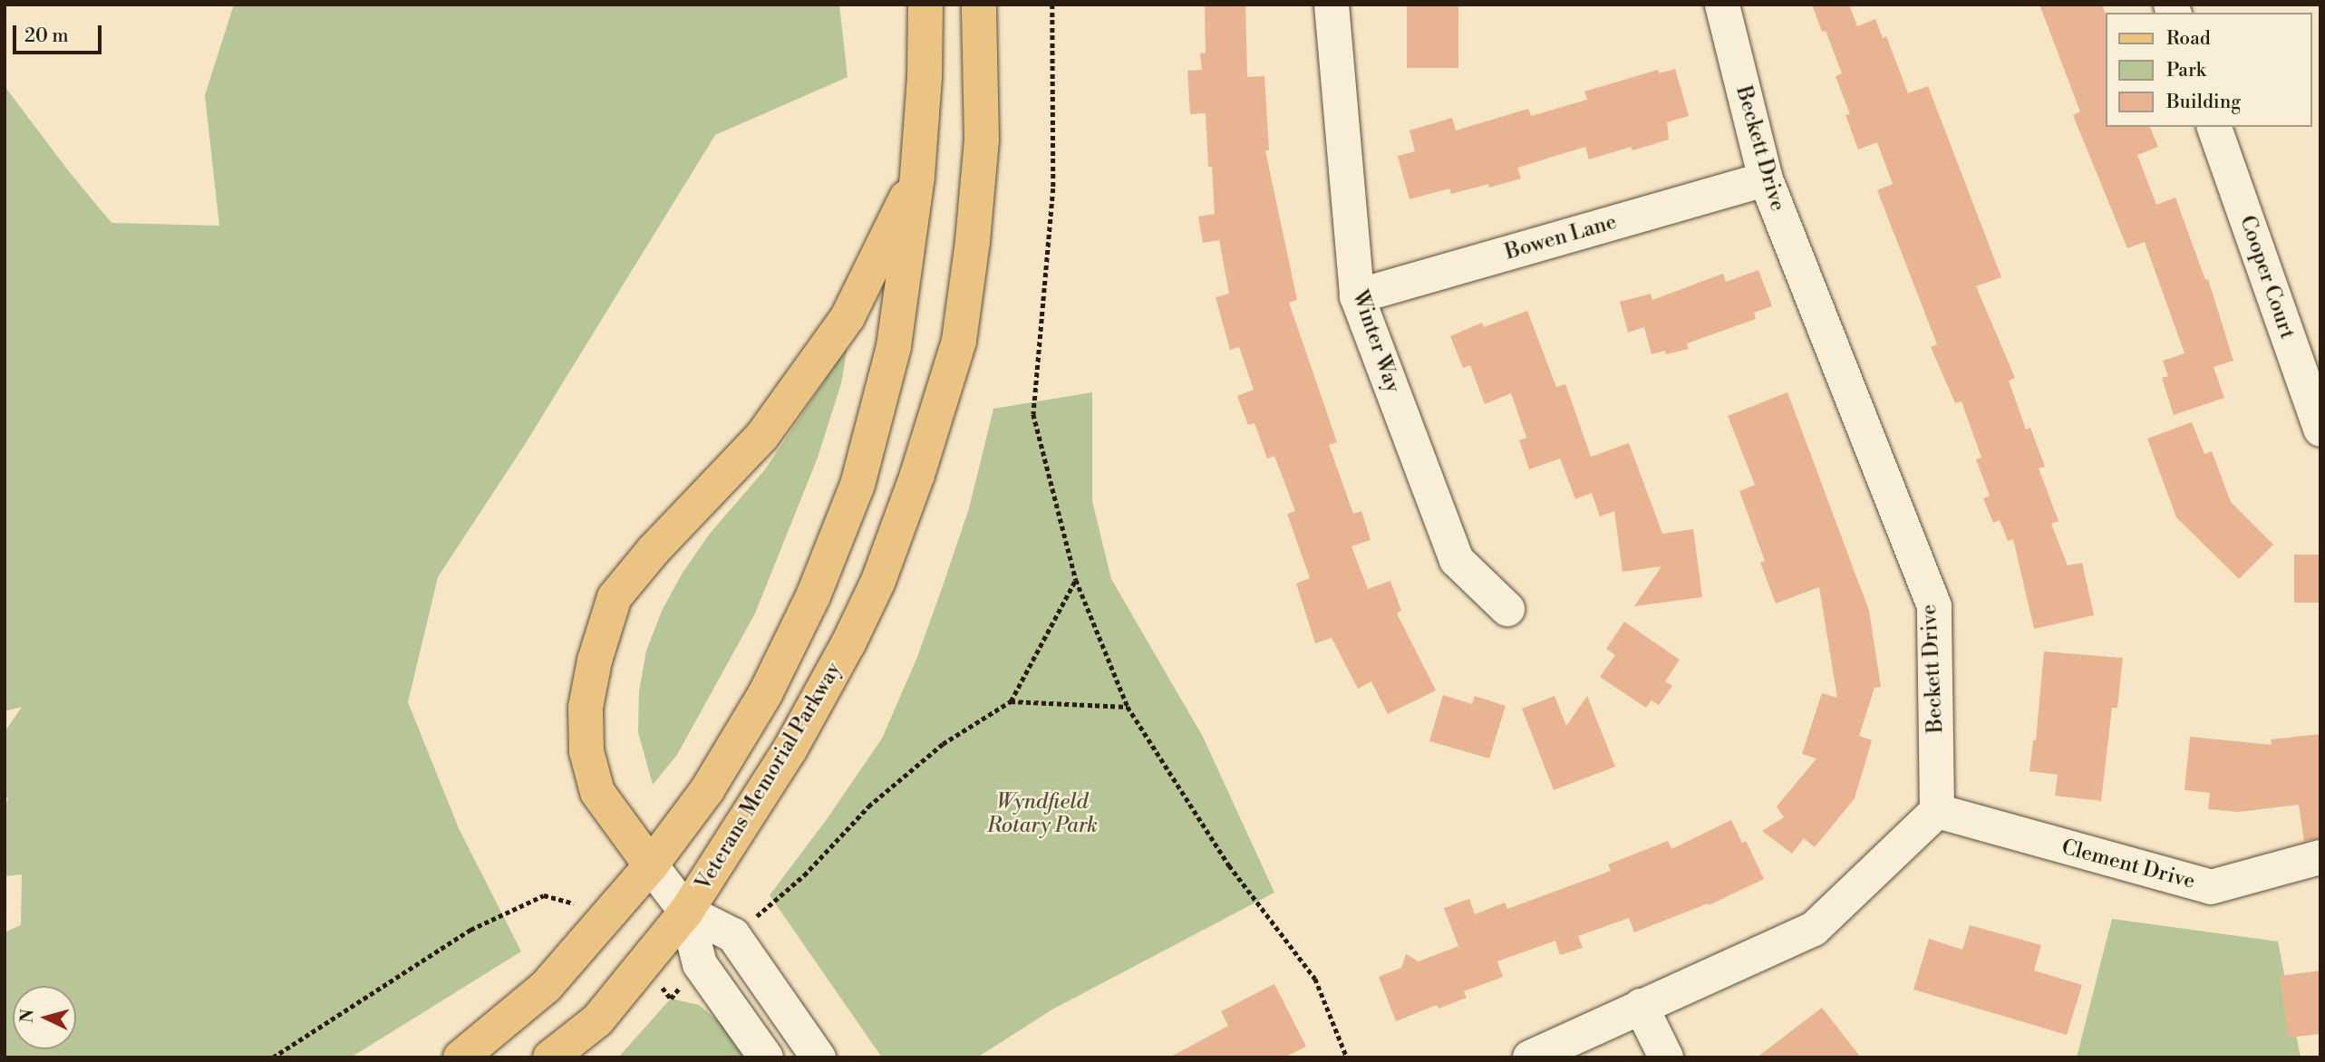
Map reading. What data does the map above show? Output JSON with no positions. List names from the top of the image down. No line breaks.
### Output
{"streets":{"main road":["Veterans Memorial Parkway"],"street":["Beckett Drive","Bowen Lane","Cooper Court","Winter Way","Clement Drive"]},"crossings":[["Beckett Drive","Bowen Lane"],["Beckett Drive","Clement Drive"],["Bowen Lane","Winter Way"]],"parks":["Wyndfield Rotary Park"],"legend":["Road","Park","Building"],"scale_bar":"20 m","north":"left"}
